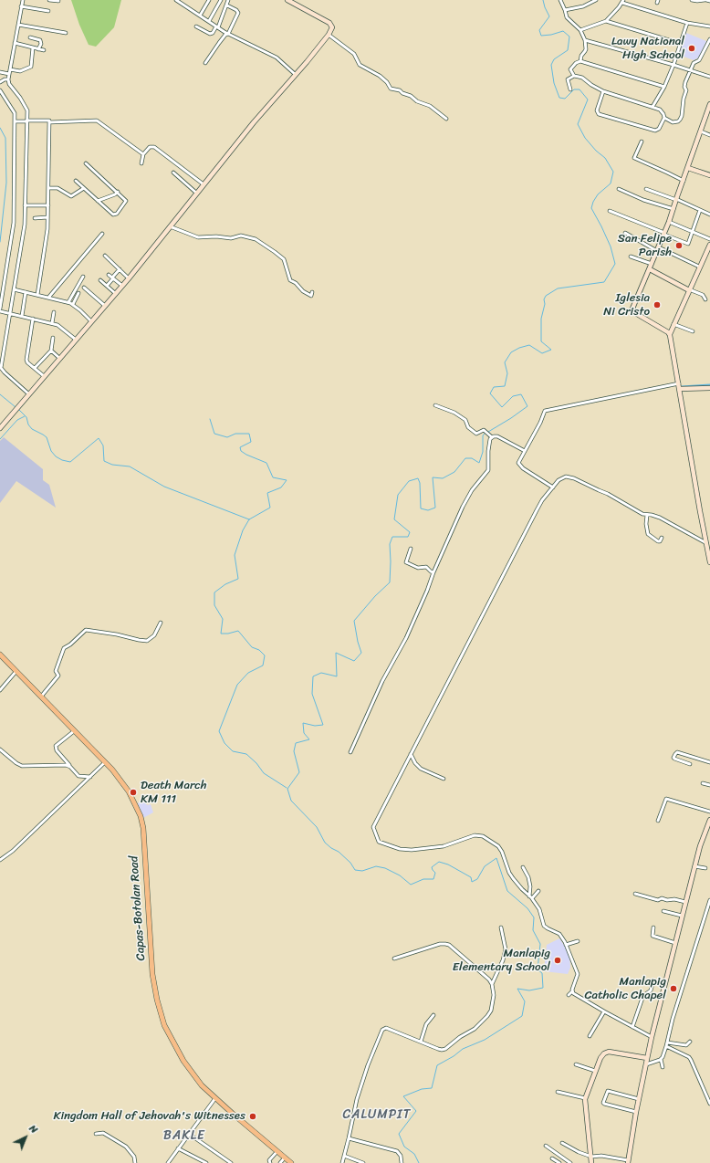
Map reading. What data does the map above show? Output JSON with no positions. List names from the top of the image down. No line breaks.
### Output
{"streets":{"main road":["Capas-Botolan Road"]},"districts":["CALUMPIT","BAKLE"],"places":["Lawy National High School","San Felipe Parish","Iglesia Ni Cristo","Death March KM 111","Manlapig Elementary School","Manlapig Catholic Chapel","Kingdom Hall of Jehovah's Witnesses"],"north":"top right"}
